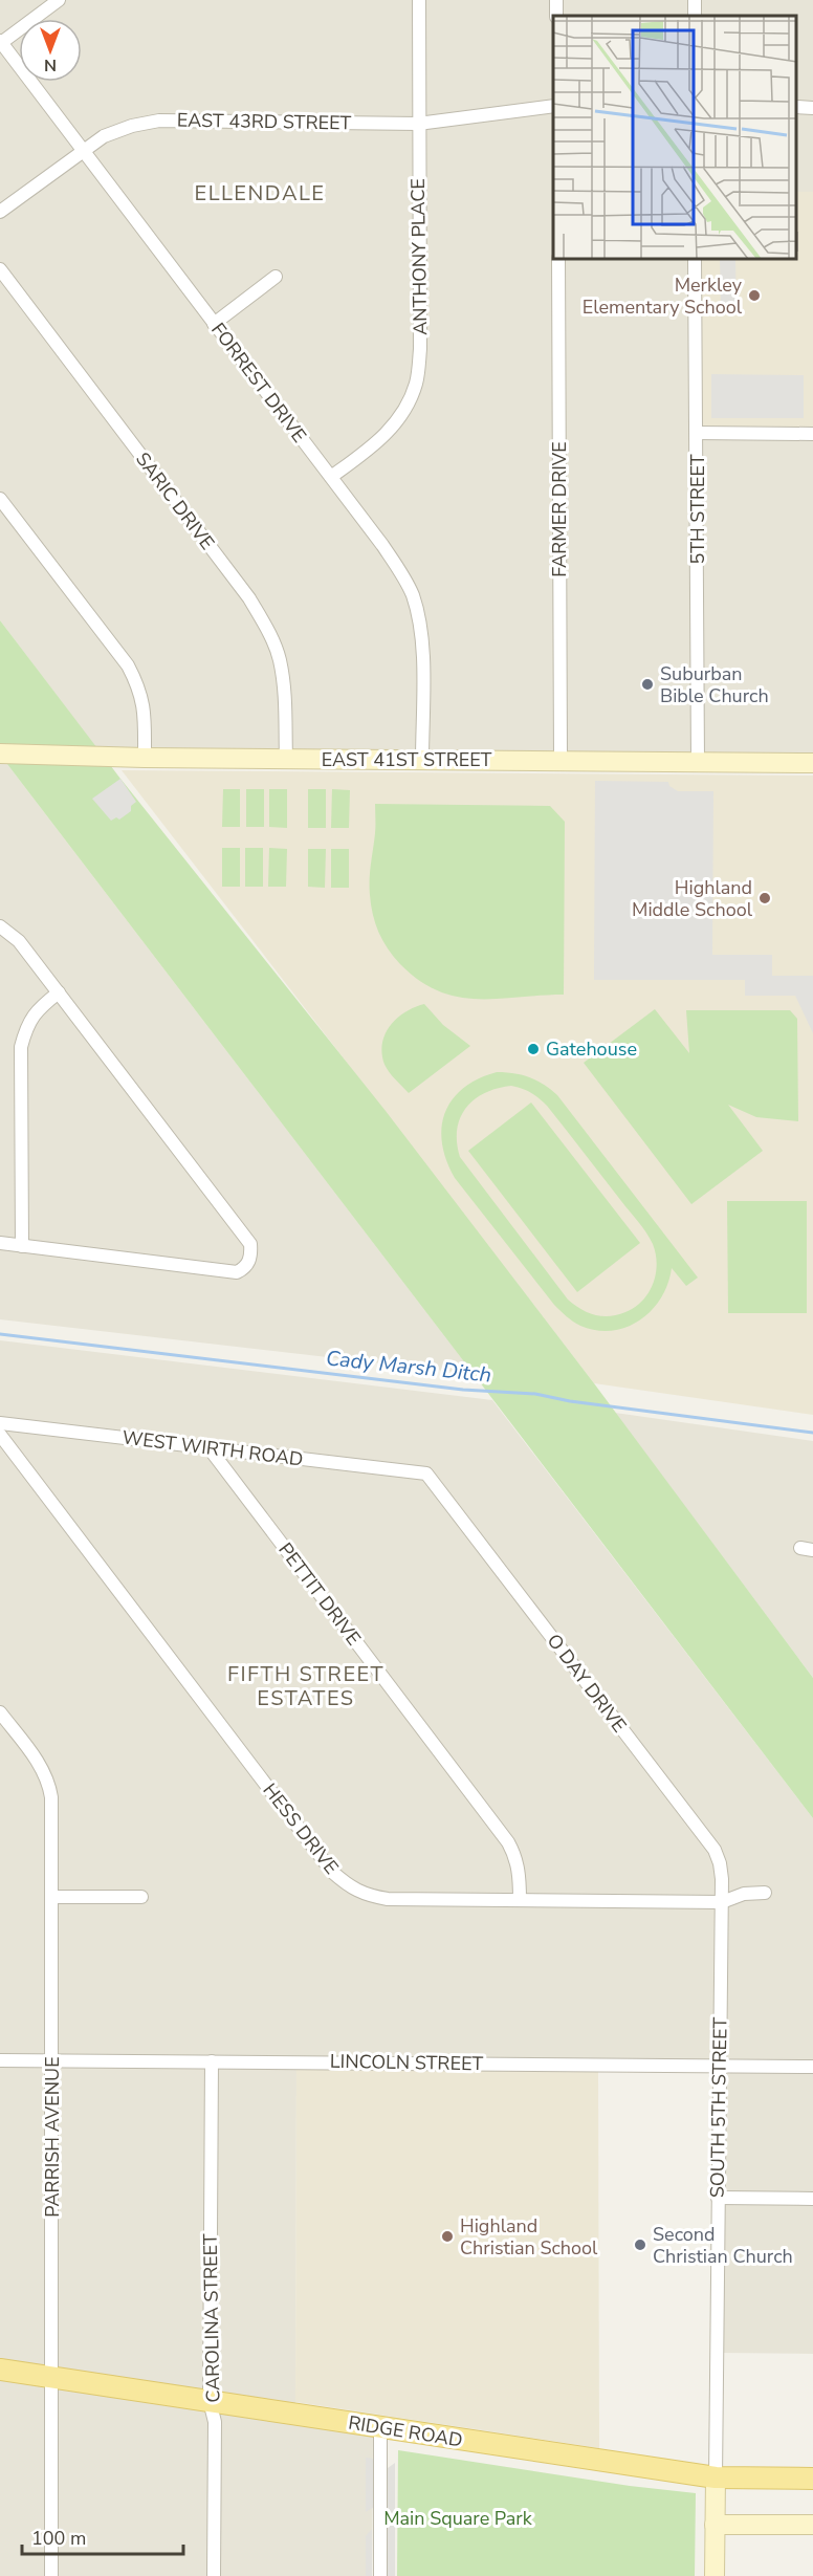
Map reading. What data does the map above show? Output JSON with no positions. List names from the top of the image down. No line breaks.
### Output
{"streets":{"main road":["RIDGE ROAD"],"street":["EAST 43RD STREET","ANTHONY PLACE","FORREST DRIVE","SARIC DRIVE","FARMER DRIVE","5TH STREET","EAST 41ST STREET","WEST WIRTH ROAD","PETTIT DRIVE","O DAY DRIVE","HESS DRIVE","LINCOLN STREET","SOUTH 5TH STREET","PARRISH AVENUE","CAROLINA STREET"]},"crossings":[["EAST 43RD STREET","ANTHONY PLACE"],["EAST 43RD STREET","FORREST DRIVE"],["ANTHONY PLACE","FORREST DRIVE"],["FORREST DRIVE","EAST 41ST STREET"],["SARIC DRIVE","EAST 41ST STREET"],["FARMER DRIVE","EAST 41ST STREET"],["5TH STREET","EAST 41ST STREET"],["WEST WIRTH ROAD","PETTIT DRIVE"],["WEST WIRTH ROAD","O DAY DRIVE"],["PETTIT DRIVE","HESS DRIVE"],["O DAY DRIVE","HESS DRIVE"],["O DAY DRIVE","SOUTH 5TH STREET"],["HESS DRIVE","SOUTH 5TH STREET"],["LINCOLN STREET","SOUTH 5TH STREET"],["LINCOLN STREET","PARRISH AVENUE"],["LINCOLN STREET","CAROLINA STREET"],["SOUTH 5TH STREET","RIDGE ROAD"],["PARRISH AVENUE","RIDGE ROAD"],["CAROLINA STREET","RIDGE ROAD"]],"districts":["ELLENDALE","FIFTH STREET ESTATES"],"water":["Cady Marsh Ditch"],"parks":["Main Square Park"],"places":["Merkley Elementary School","Suburban Bible Church","Highland Middle School","Gatehouse","Highland Christian School","Second Christian Church"],"scale_bar":"100 m","north":"bottom"}
